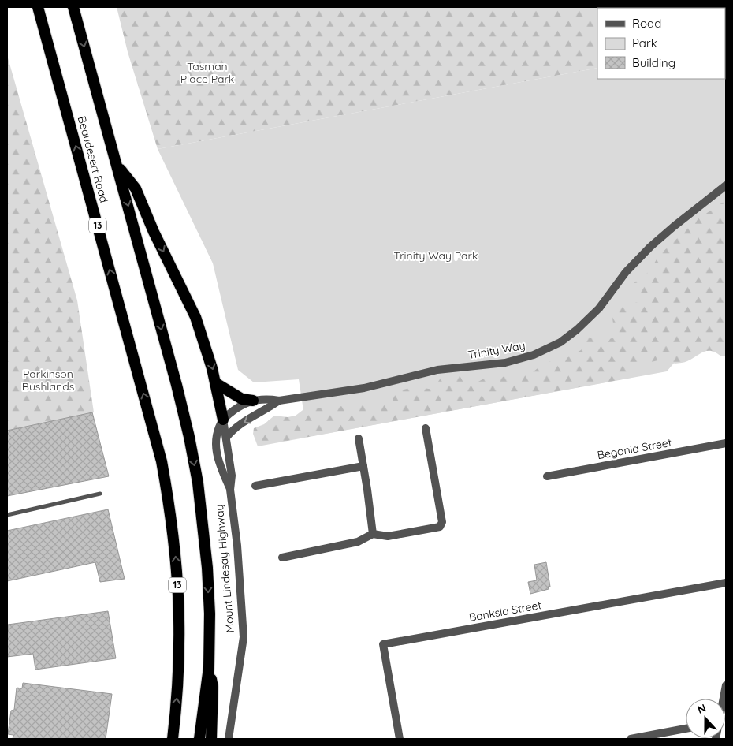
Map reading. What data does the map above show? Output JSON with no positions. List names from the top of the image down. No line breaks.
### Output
{"streets":{"highway":["Beaudesert Road","13","Mount Lindesay Highway"],"street":["Trinity Way","Begonia Street","Banksia Street"]},"crossings":[["Beaudesert Road","Mount Lindesay Highway"],["Trinity Way","Mount Lindesay Highway"]],"parks":["Tasman Place Park","Trinity Way Park","Parkinson Bushlands"],"legend":["Road","Park","Building"],"north":"top"}
